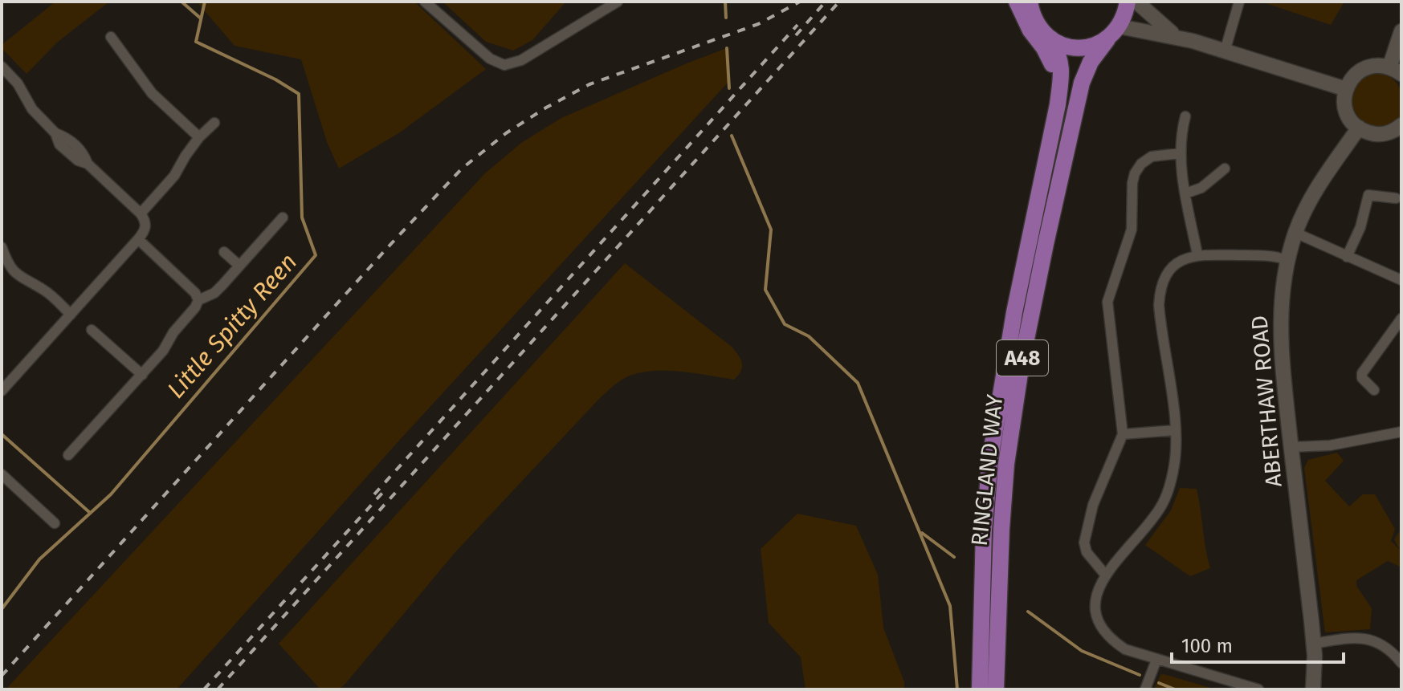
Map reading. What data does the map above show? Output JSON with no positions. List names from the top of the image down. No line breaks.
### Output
{"streets":{"main road":["A48","RINGLAND WAY"],"street":["ABERTHAW ROAD"]},"crossings":[["A48","RINGLAND WAY"]],"water":["Little Spitty Reen"],"scale_bar":"100 m"}
